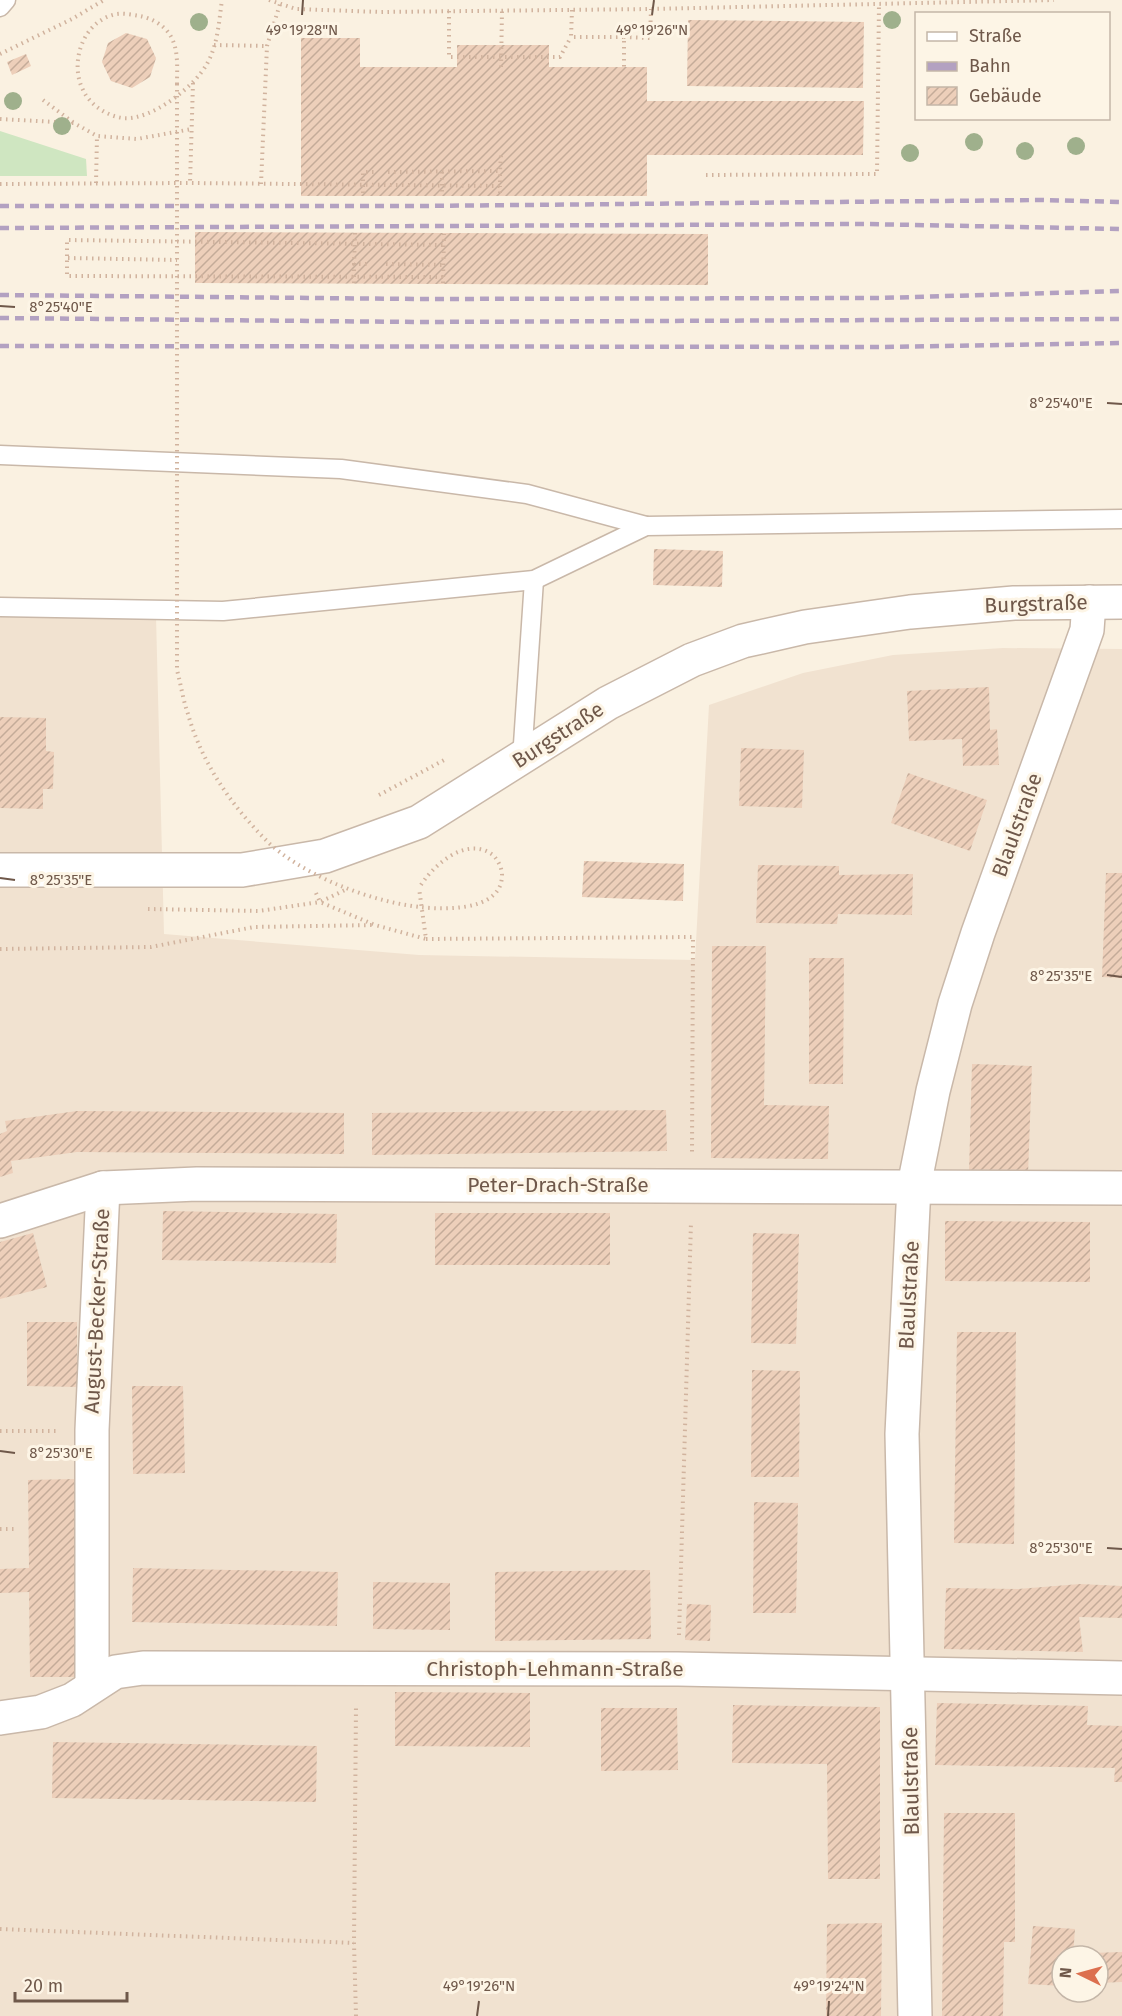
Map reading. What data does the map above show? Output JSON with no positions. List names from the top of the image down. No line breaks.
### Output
{"streets":{"street":["Burgstraße","Blaulstraße","Peter-Drach-Straße","August-Becker-Straße","Christoph-Lehmann-Straße"]},"crossings":[["Burgstraße","Blaulstraße"],["Blaulstraße","Peter-Drach-Straße"],["Blaulstraße","Christoph-Lehmann-Straße"],["Peter-Drach-Straße","August-Becker-Straße"],["August-Becker-Straße","Christoph-Lehmann-Straße"]],"legend":["Straße","Bahn","Gebäude"],"scale_bar":"20 m","north":"left","coordinates":["49°19'28\"N","49°19'26\"N","8°25'40\"E","8°25'35\"E","8°25'30\"E","49°19'24\"N"]}
